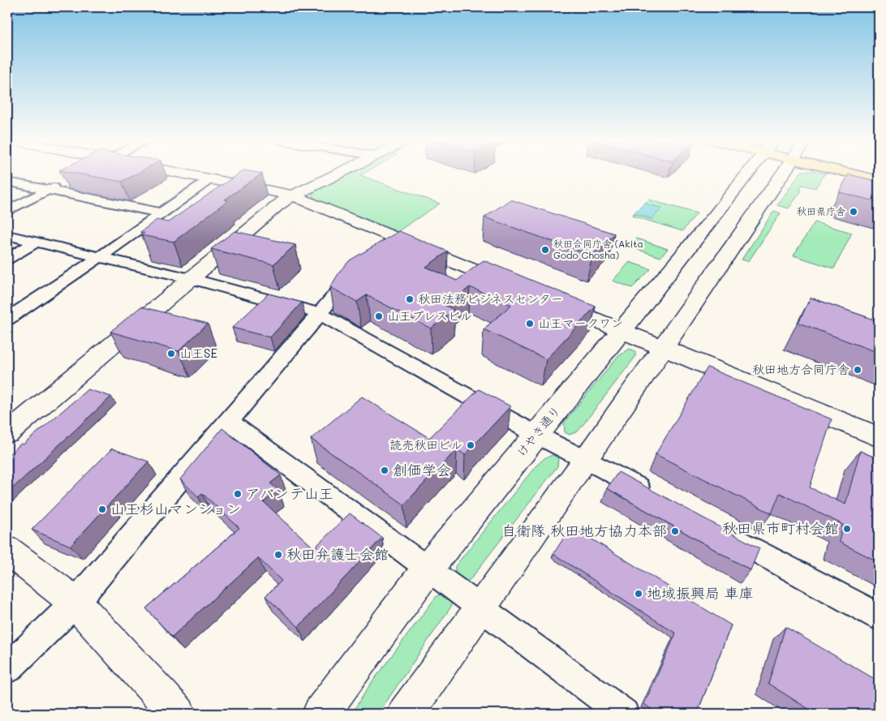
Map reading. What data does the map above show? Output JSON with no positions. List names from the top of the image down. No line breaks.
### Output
{"streets":{"street":["けやき通り"]},"places":["秋田県庁舎","秋田合同庁舎 (Akita Godo Chosha)","秋田法務ビジネスセンター","山王プレスビル","山王マークワン","山王SE","秋田地方合同庁舎","読売秋田ビル","創価学会","アバンテ山王","山王杉山マンション","秋田県市町村会館","自衛隊 秋田地方協力本部","秋田弁護士会館","地域振興局 車庫"]}
